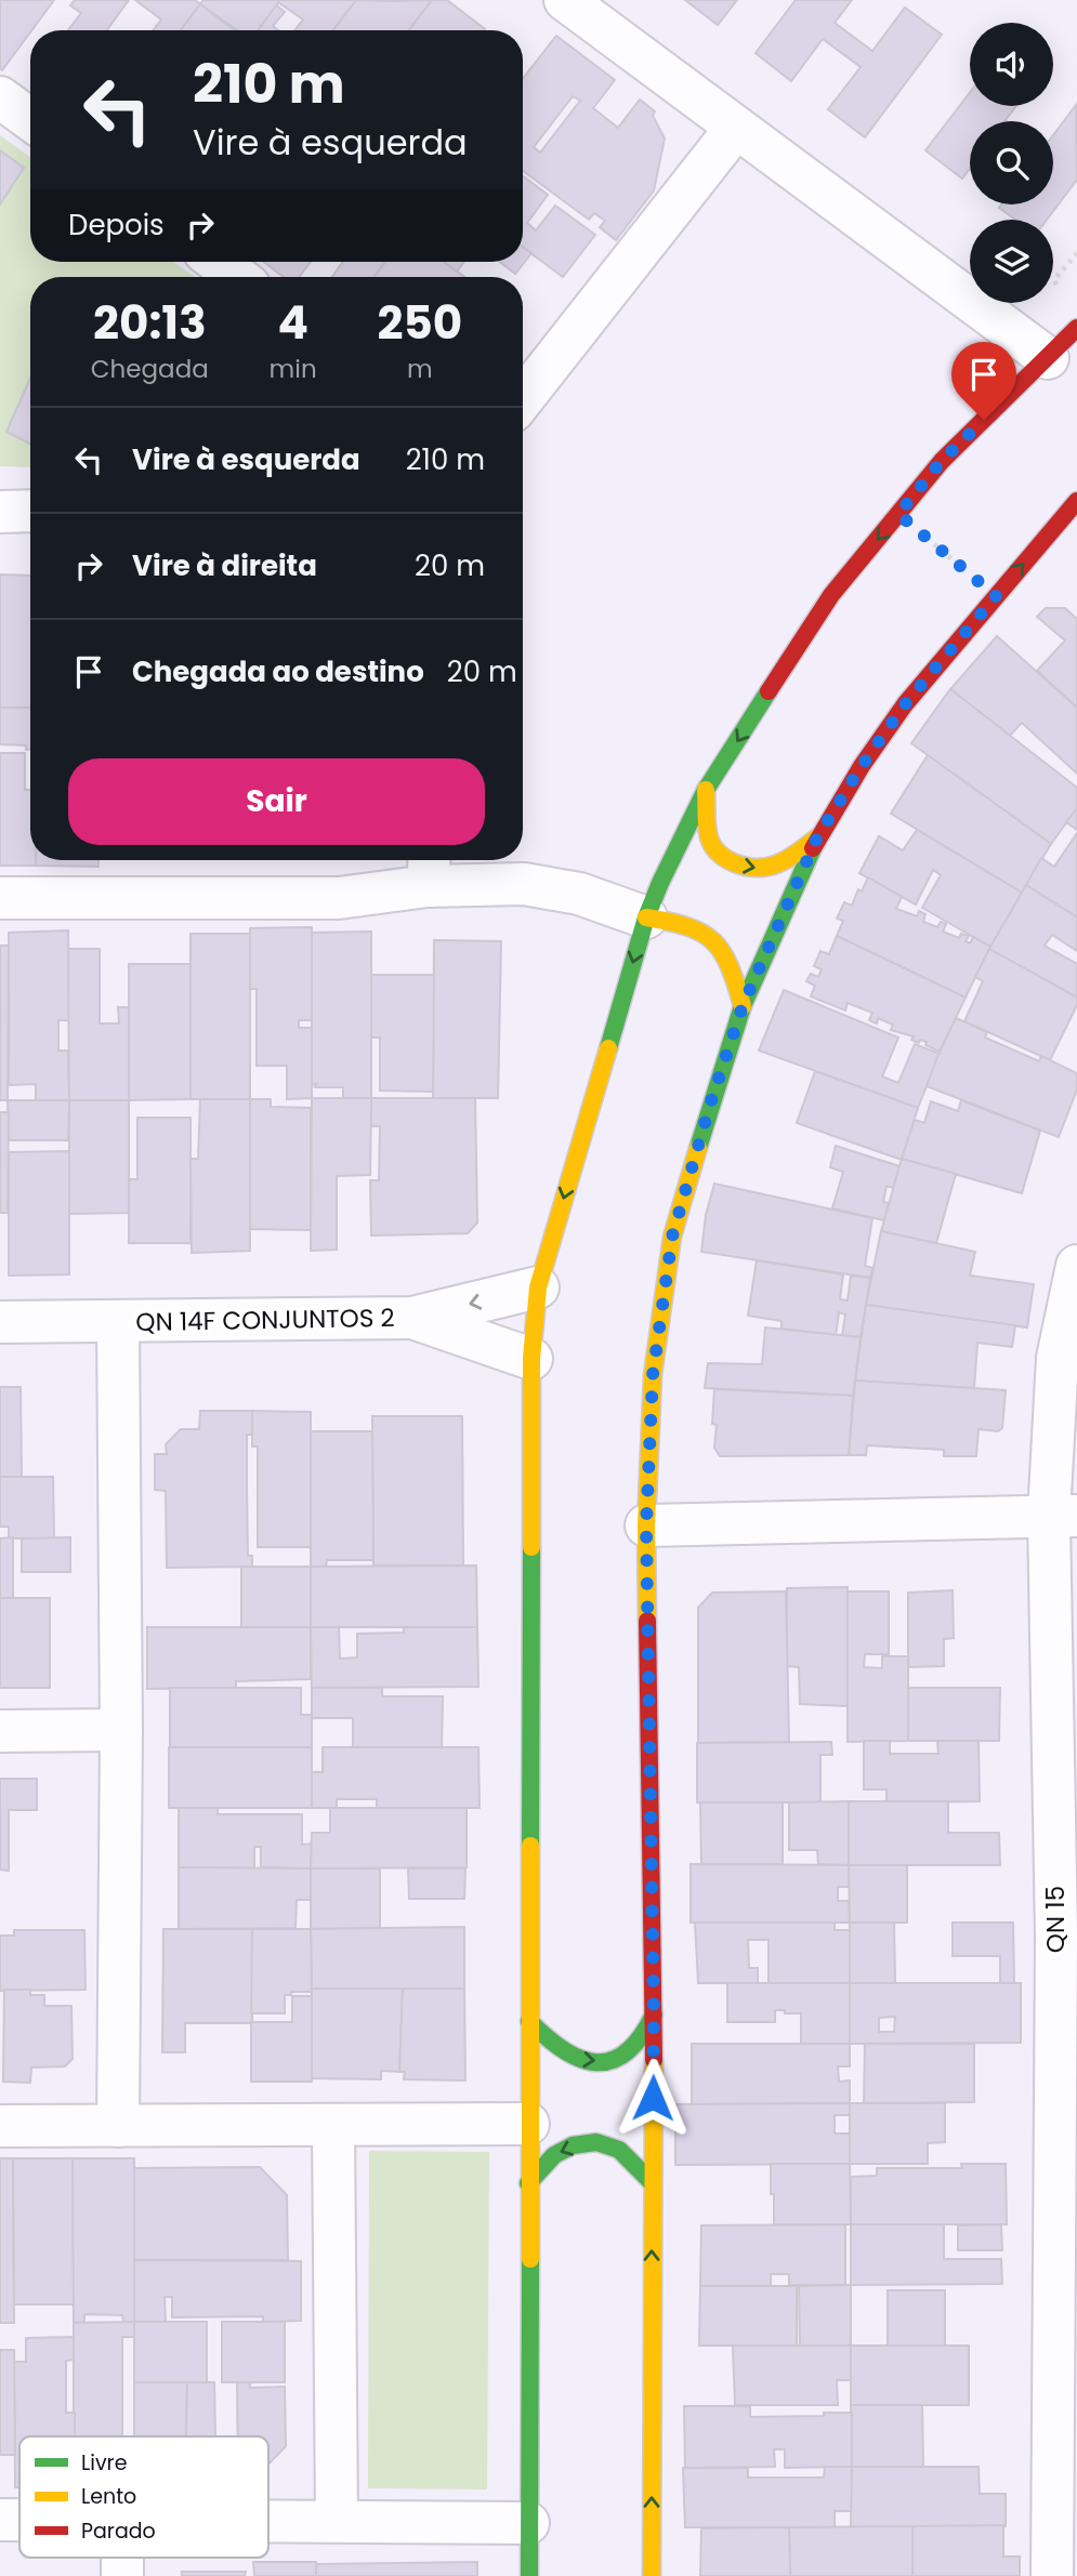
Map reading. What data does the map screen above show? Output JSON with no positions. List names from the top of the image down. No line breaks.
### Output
{"streets":{"street":["QN 14F CONJUNTOS 2","QN 15"]},"legend":["Livre","Lento","Parado"],"page":{"turn":["210 m","Vire à esquerda"],"then":"Depois","eta":["20:13","Chegada","4","min","250","m"],"list":[{"name":"Vire à esquerda","value":"210 m"},{"name":"Vire à direita","value":"20 m"},{"name":"Chegada ao destino","value":"20 m"}],"buttons":"Sair"}}
